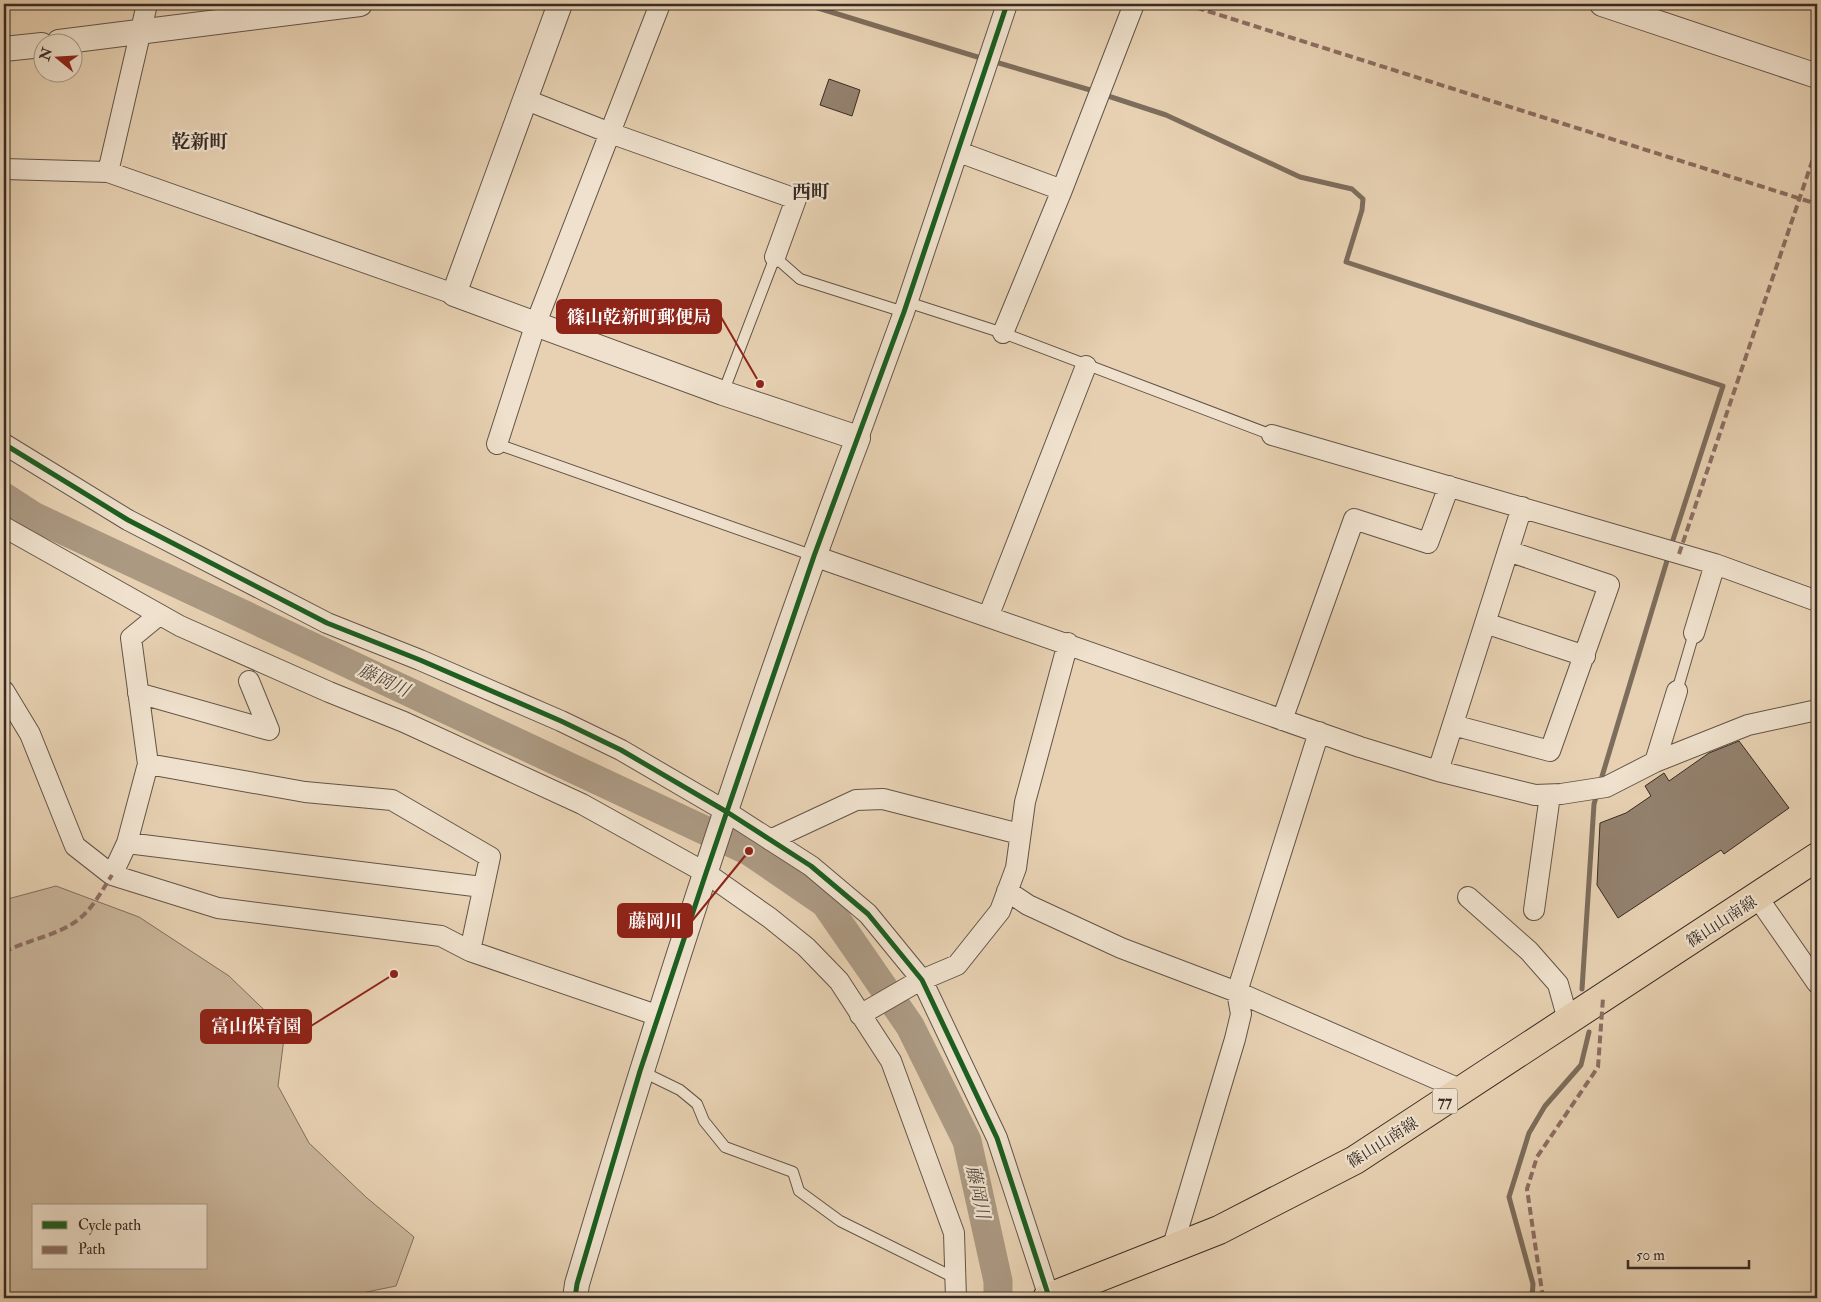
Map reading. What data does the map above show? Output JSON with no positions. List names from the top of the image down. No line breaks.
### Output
{"streets":{"main road":["篠山山南線","77"]},"districts":["乾新町","西町"],"water":["藤岡川"],"places":["篠山乾新町郵便局","藤岡川","富山保育園"],"legend":["Cycle path","Path"],"scale_bar":"50 m","north":"left"}
